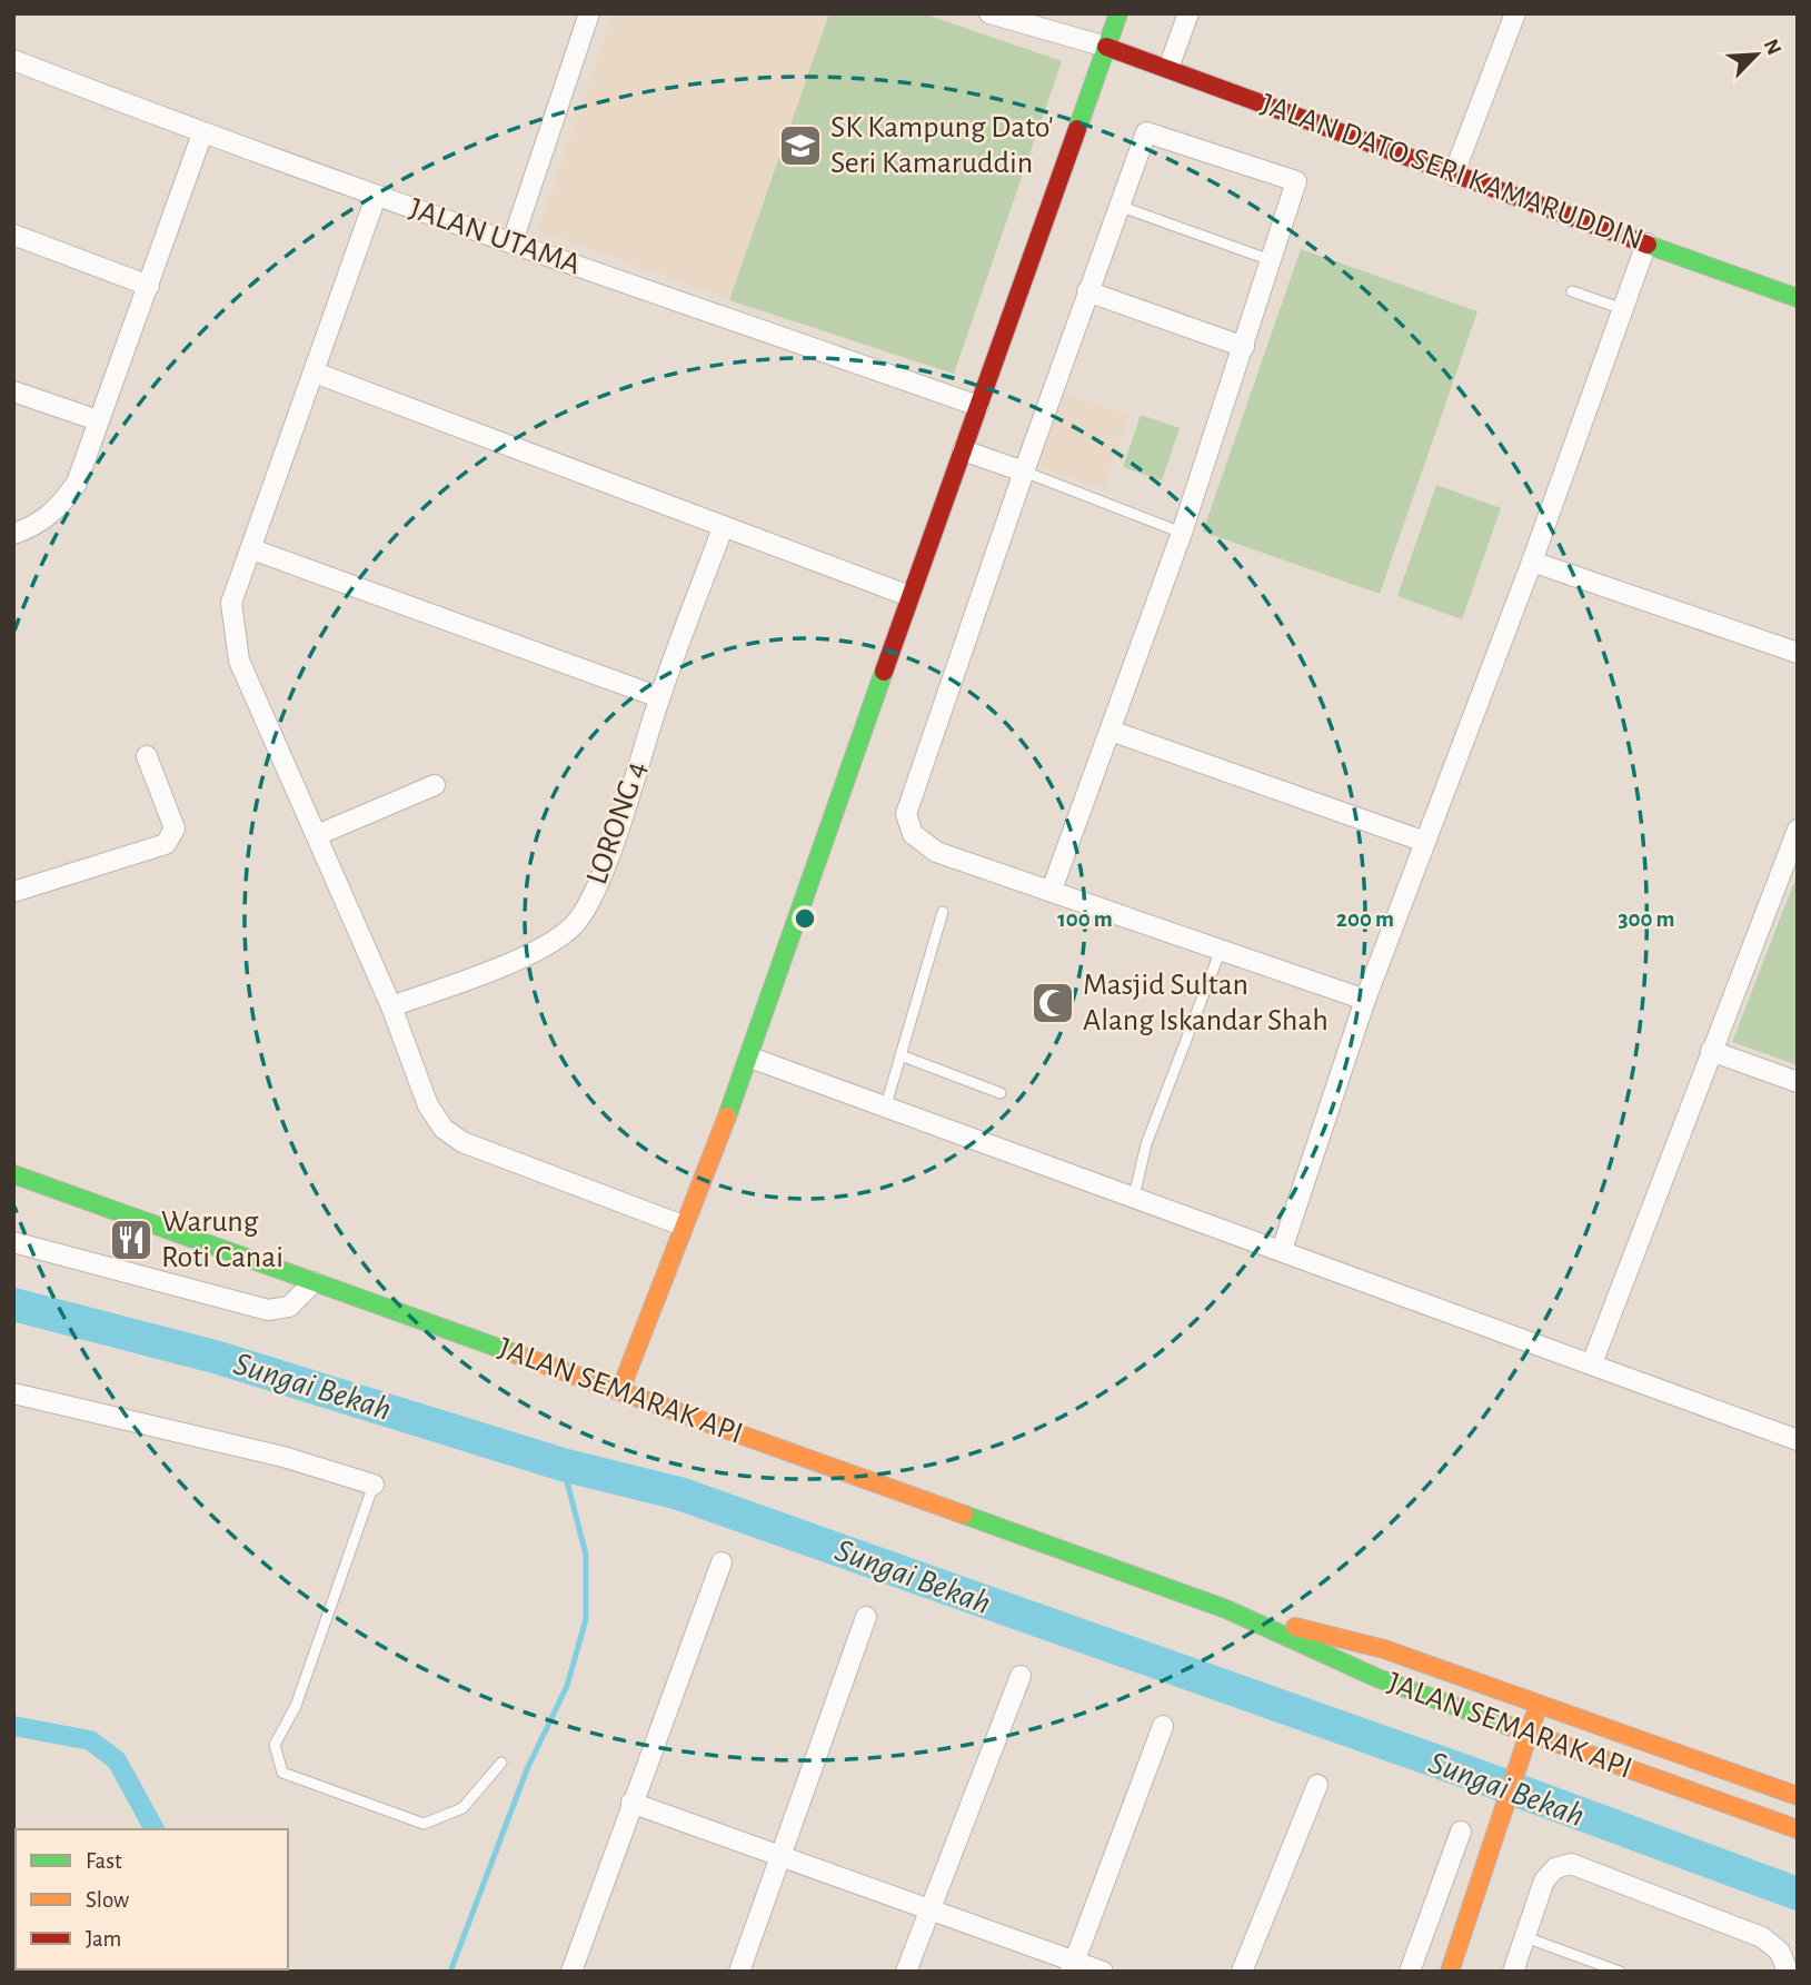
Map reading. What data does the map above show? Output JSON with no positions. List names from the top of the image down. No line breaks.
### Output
{"streets":{"street":["JALAN DATO SERI KAMARUDDIN","JALAN UTAMA","LORONG 4","JALAN SEMARAK API"]},"water":["Sungai Bekah"],"places":{"school or university":["SK Kampung Dato' Seri Kamaruddin"],"mosque":["Masjid Sultan Alang Iskandar Shah"],"restaurant":["Warung Roti Canai"]},"legend":["Fast","Slow","Jam"],"north":"top right","rings":["100 m","200 m","300 m"]}
